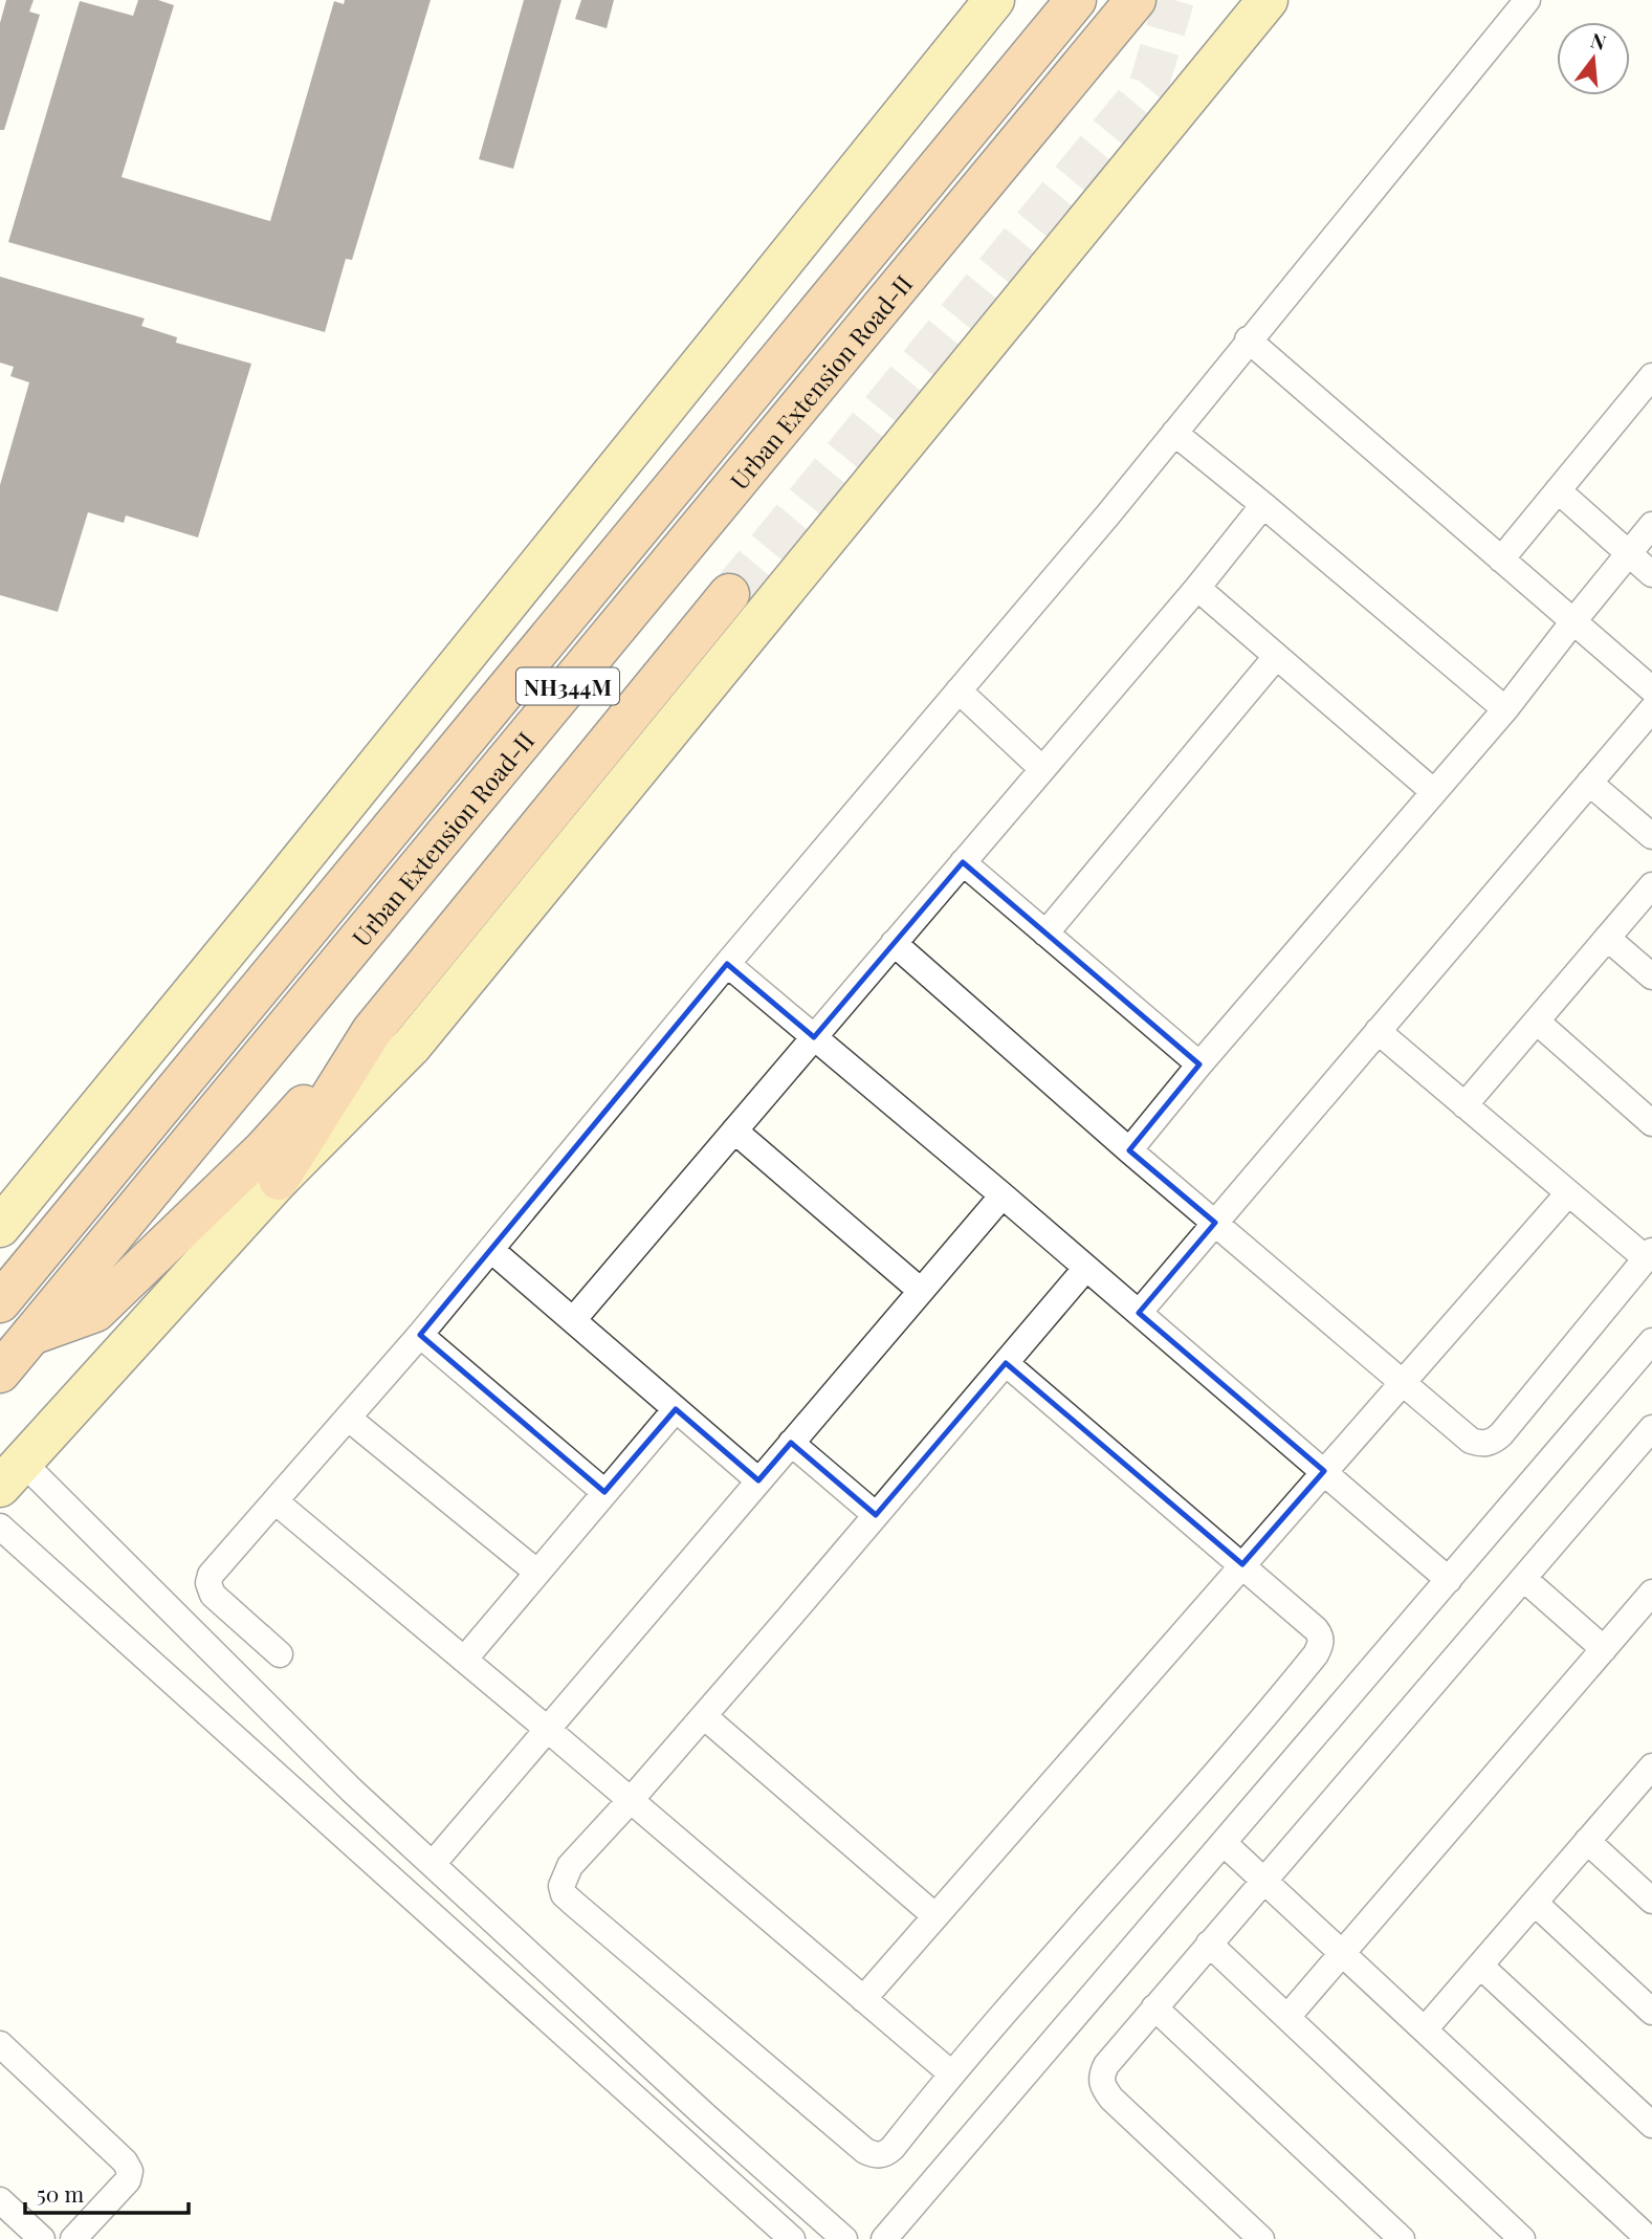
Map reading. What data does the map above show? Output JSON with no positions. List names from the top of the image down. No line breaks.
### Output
{"streets":{"highway":["Urban Extension Road-II","NH344M"]},"scale_bar":"50 m","north":"top"}
